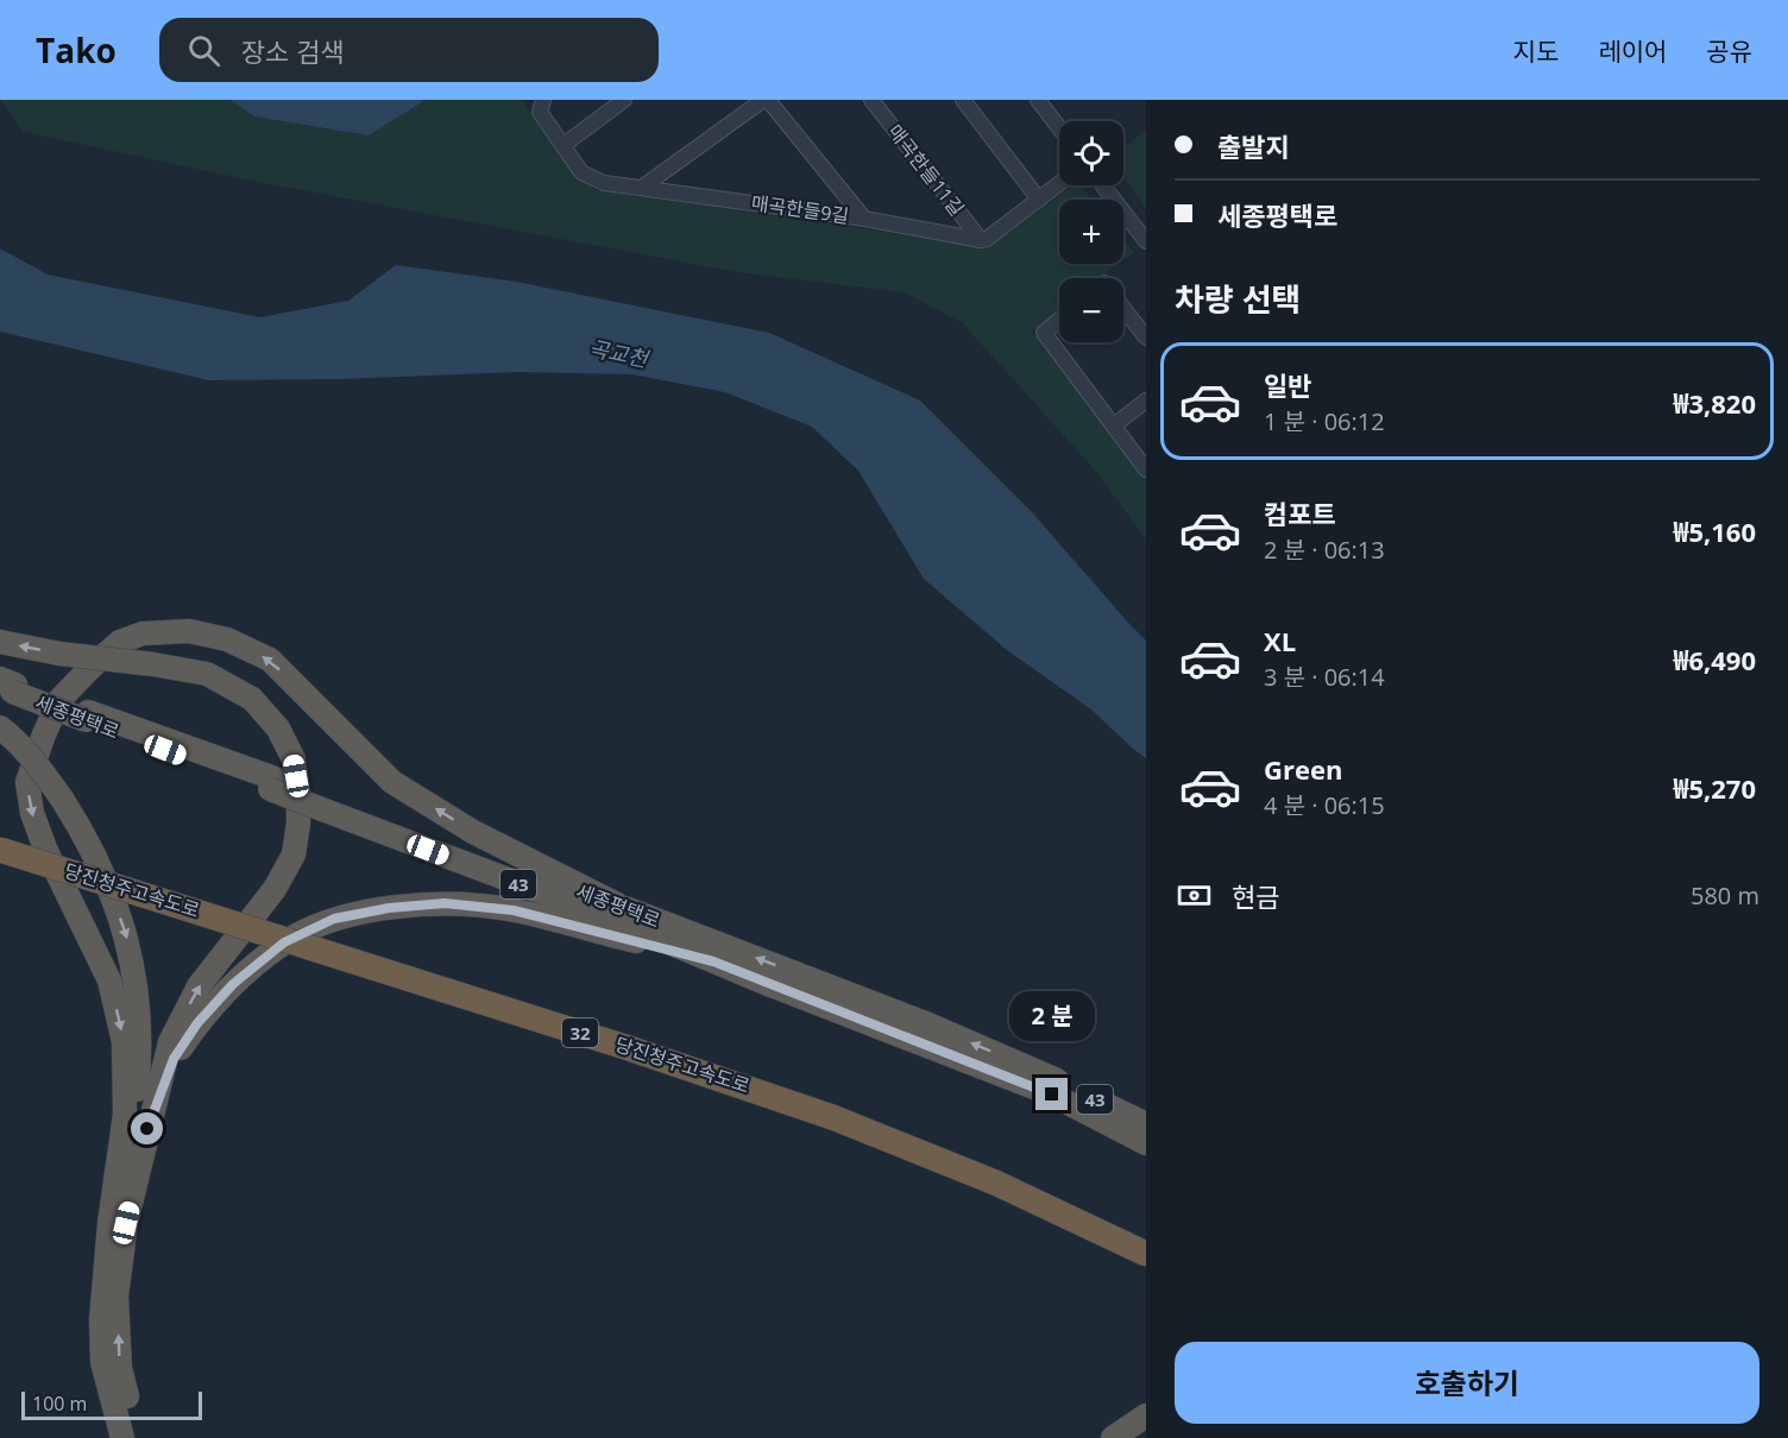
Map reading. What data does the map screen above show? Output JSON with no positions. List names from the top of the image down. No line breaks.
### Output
{"streets":{"highway":["세종평택로","43","당진청주고속도로","32"],"street":["매곡한들11길","매곡한들9길"]},"crossings":[["매곡한들11길","매곡한들9길"]],"water":["곡교천"],"scale_bar":"100 m","page":{"header":"Tako","search":"장소 검색","nav":["지도","레이어","공유"],"banner":["출발지","세종평택로"],"map_buttons":["+","−"],"heading":"차량 선택","list":[{"name":"일반","note":"1 분 · 06:12","value":"₩3,820"},{"name":"컴포트","note":"2 분 · 06:13","value":"₩5,160"},{"name":"XL","note":"3 분 · 06:14","value":"₩6,490"},{"name":"Green","note":"4 분 · 06:15","value":"₩5,270"}],"pay":["현금","580 m"],"bubble":"2 분","buttons":"호출하기","scale":"100 m"}}
